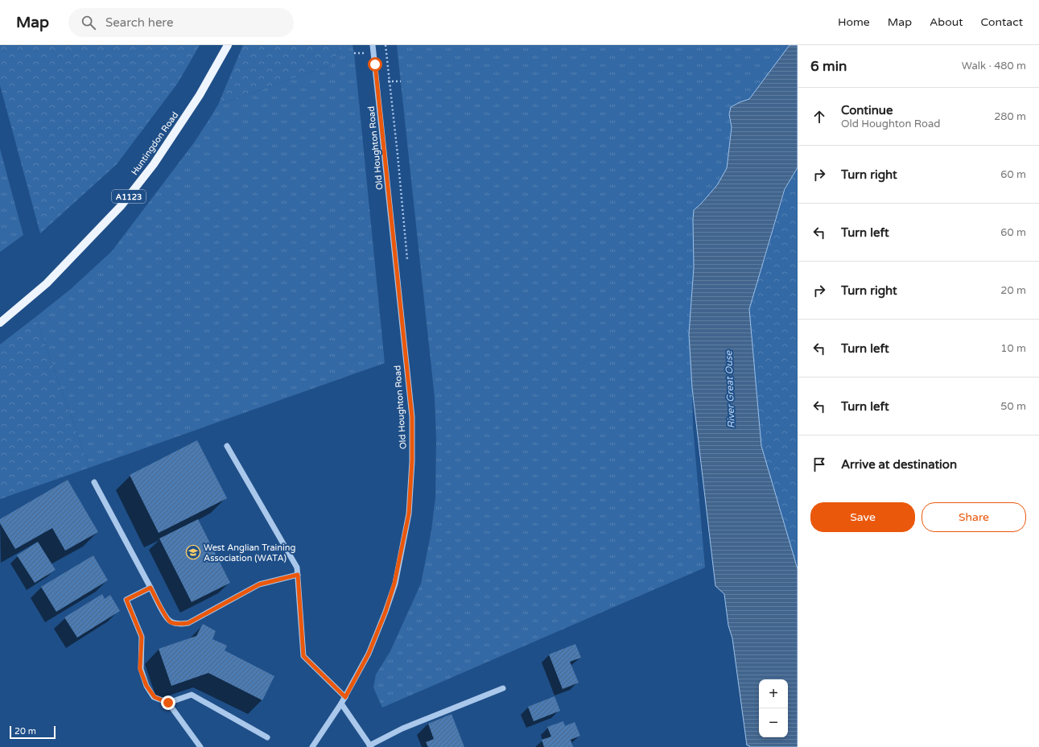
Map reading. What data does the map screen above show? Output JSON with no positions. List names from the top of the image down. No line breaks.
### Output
{"streets":{"main road":["Huntingdon Road","A1123"],"street":["Old Houghton Road"]},"water":["River Great Ouse"],"places":{"school or university":["West Anglian Training Association (WATA)"]},"scale_bar":"20 m","page":{"header":"Map","search":"Search here","nav":["Home","Map","About","Contact"],"heading":["6 min","Walk · 480 m"],"list":[["Continue","Old Houghton Road","280 m"],["Turn right","60 m"],["Turn left","60 m"],["Turn right","20 m"],["Turn left","10 m"],["Turn left","50 m"],"Arrive at destination"],"buttons":["Save","Share"],"map_buttons":["+","−"],"scale":"20 m"}}
